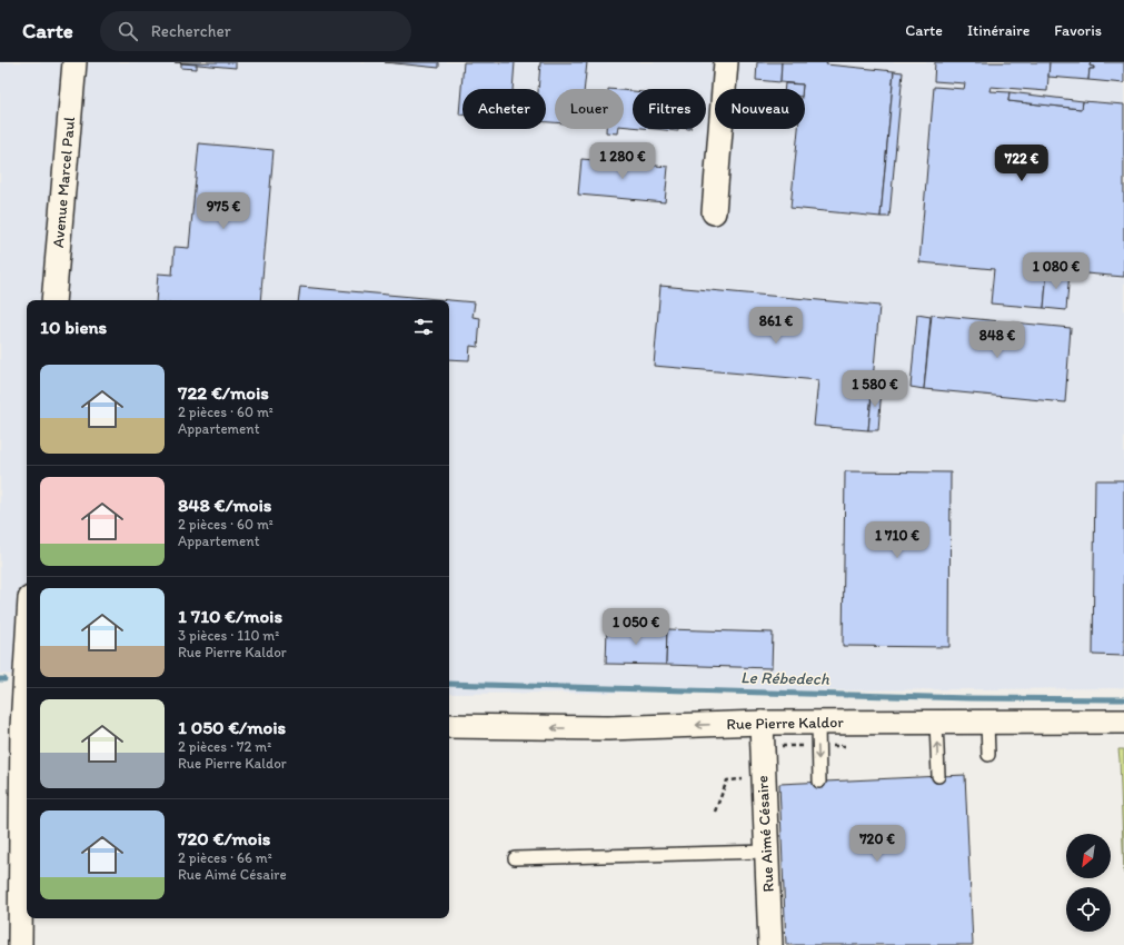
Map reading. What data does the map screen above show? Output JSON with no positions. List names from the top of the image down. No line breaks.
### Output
{"streets":{"street":["Avenue Marcel Paul","Rue Pierre Kaldor","Rue Aimé Césaire"]},"crossings":[["Rue Pierre Kaldor","Rue Aimé Césaire"]],"one_way":["Rue Pierre Kaldor"],"water":["Le Rébedech"],"north":"bottom left","page":{"header":"Carte","search":"Rechercher","nav":["Carte","Itinéraire","Favoris"],"chip":["Acheter","Louer","Filtres","Nouveau"],"price":["1 280 €","722 €","975 €","1 080 €","861 €","848 €","1 580 €","1 710 €","1 050 €","720 €"],"heading":"10 biens","list":[{"name":"722 €/mois","note":"2 pièces · 60 m² · Appartement"},{"name":"848 €/mois","note":"2 pièces · 60 m² · Appartement"},{"name":"1 710 €/mois","note":"3 pièces · 110 m² · Rue Pierre Kaldor"},{"name":"1 050 €/mois","note":"2 pièces · 72 m² · Rue Pierre Kaldor"},{"name":"720 €/mois","note":"2 pièces · 66 m² · Rue Aimé Césaire"}]}}
